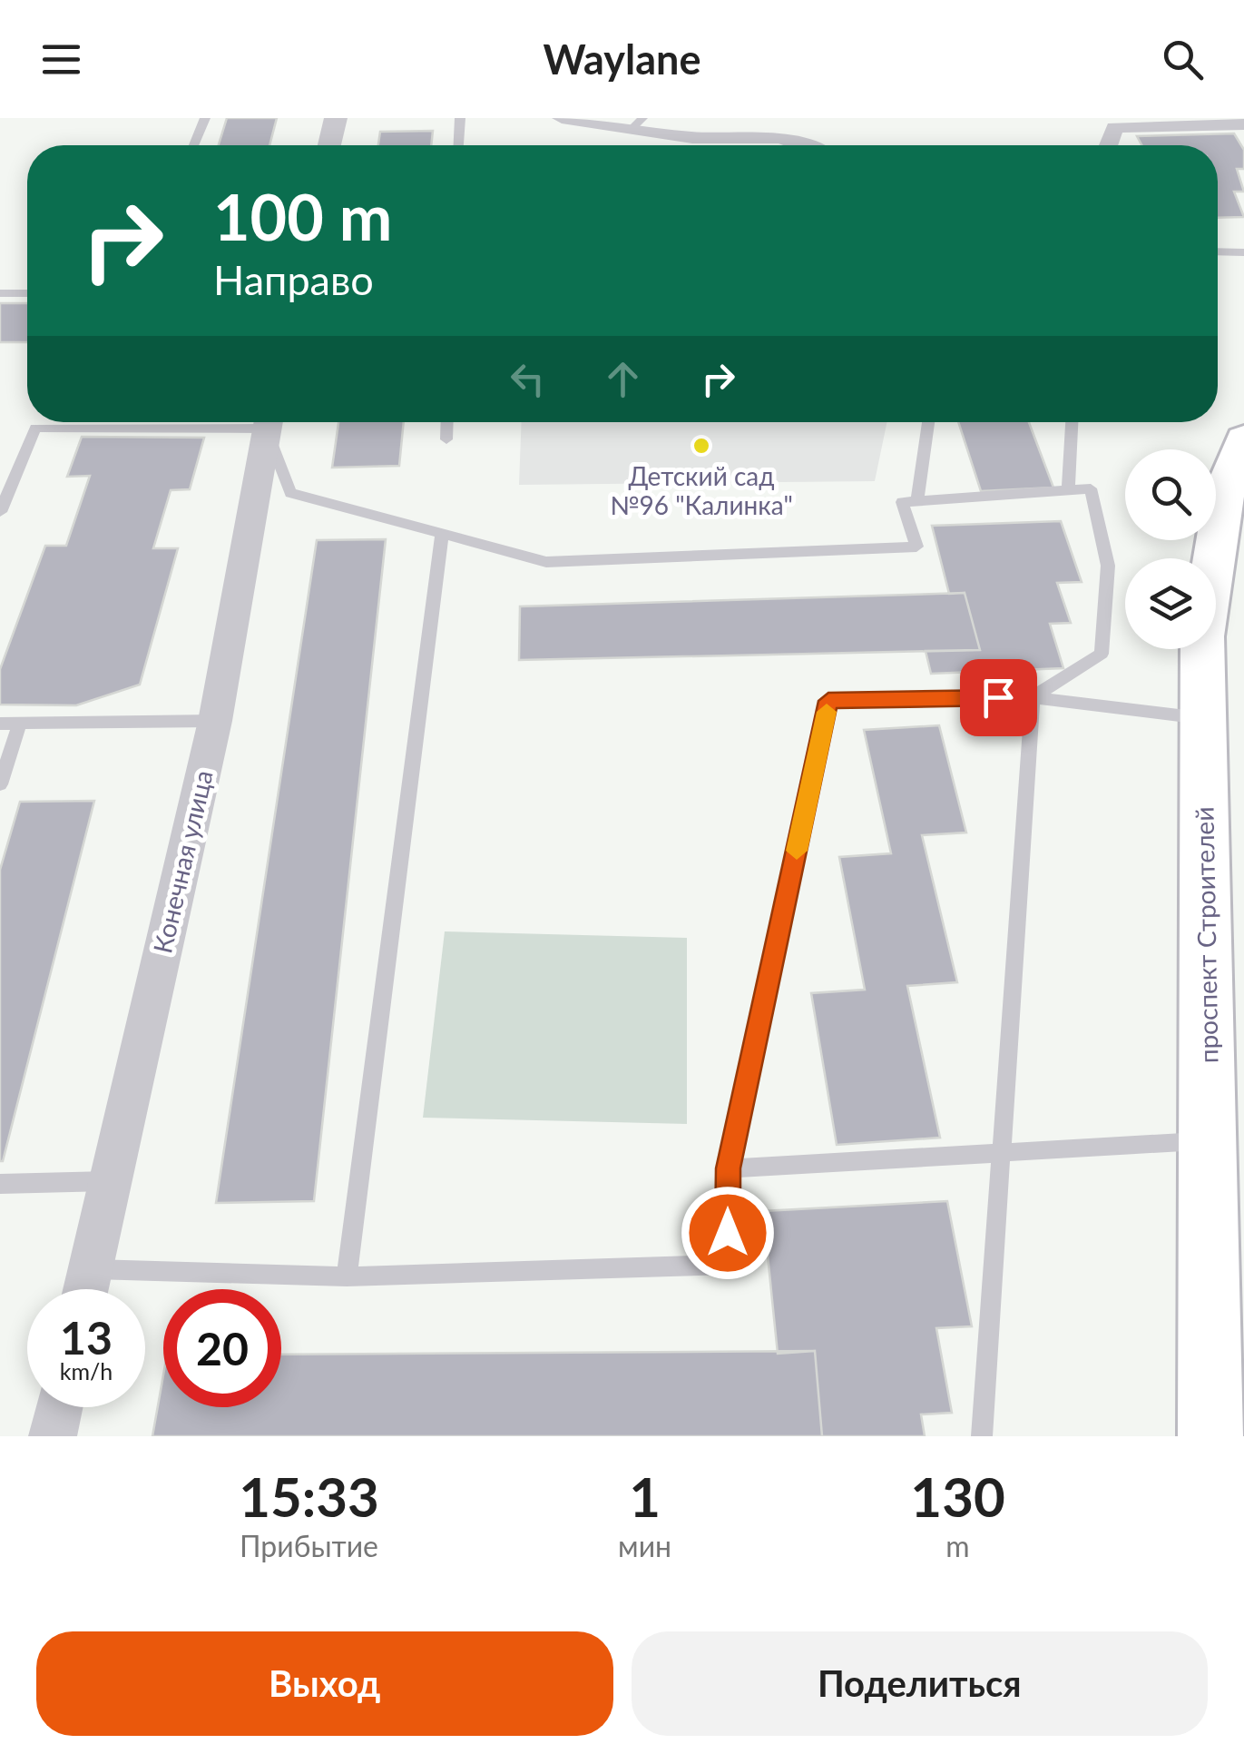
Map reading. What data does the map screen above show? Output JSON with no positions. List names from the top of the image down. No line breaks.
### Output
{"streets":{"main road":["проспект Строителей"],"street":["Конечная улица"]},"places":["Детский сад №96 \"Калинка\""],"page":{"header":"Waylane","turn":["100 m","Направо"],"speed":"13 km/h","limit":"20","eta":["15:33","Прибытие","1","мин","130","m"],"buttons":["Выход","Поделиться"]}}
